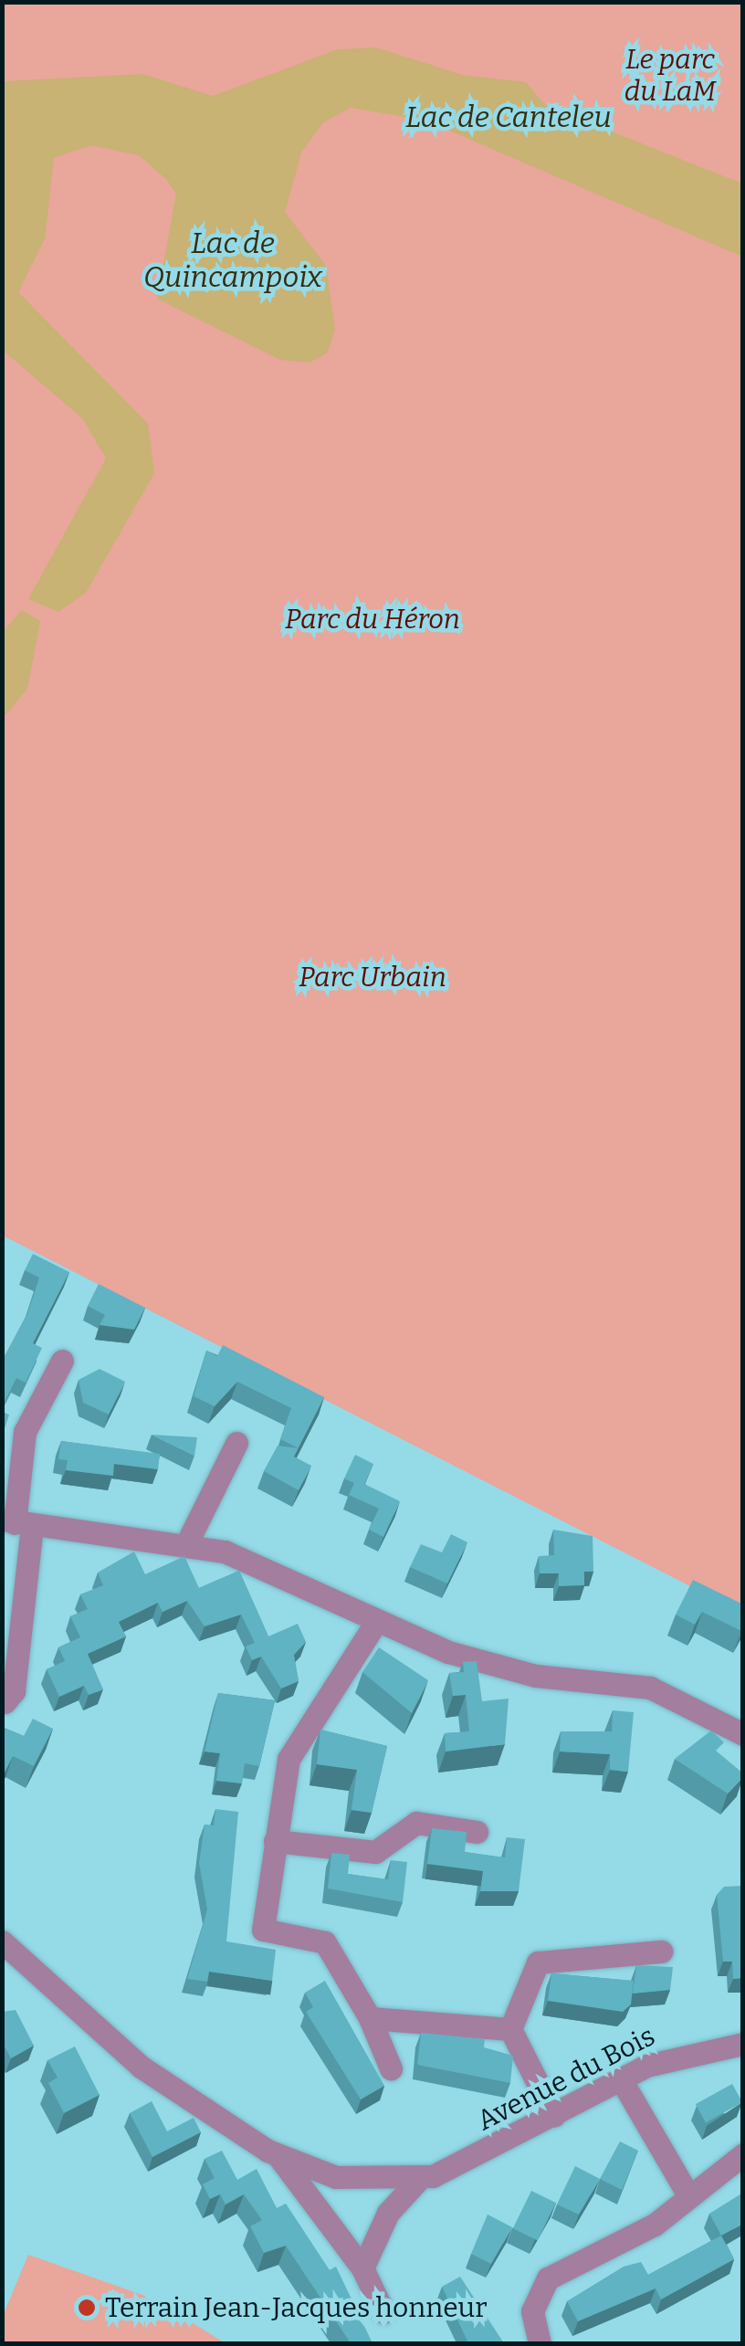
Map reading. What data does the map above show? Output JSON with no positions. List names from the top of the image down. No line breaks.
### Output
{"streets":{"street":["Avenue du Bois"]},"water":["Lac de Canteleu","Lac de Quincampoix"],"parks":["Le parc du LaM","Parc du Héron","Parc Urbain"],"places":["Terrain Jean-Jacques honneur"]}
